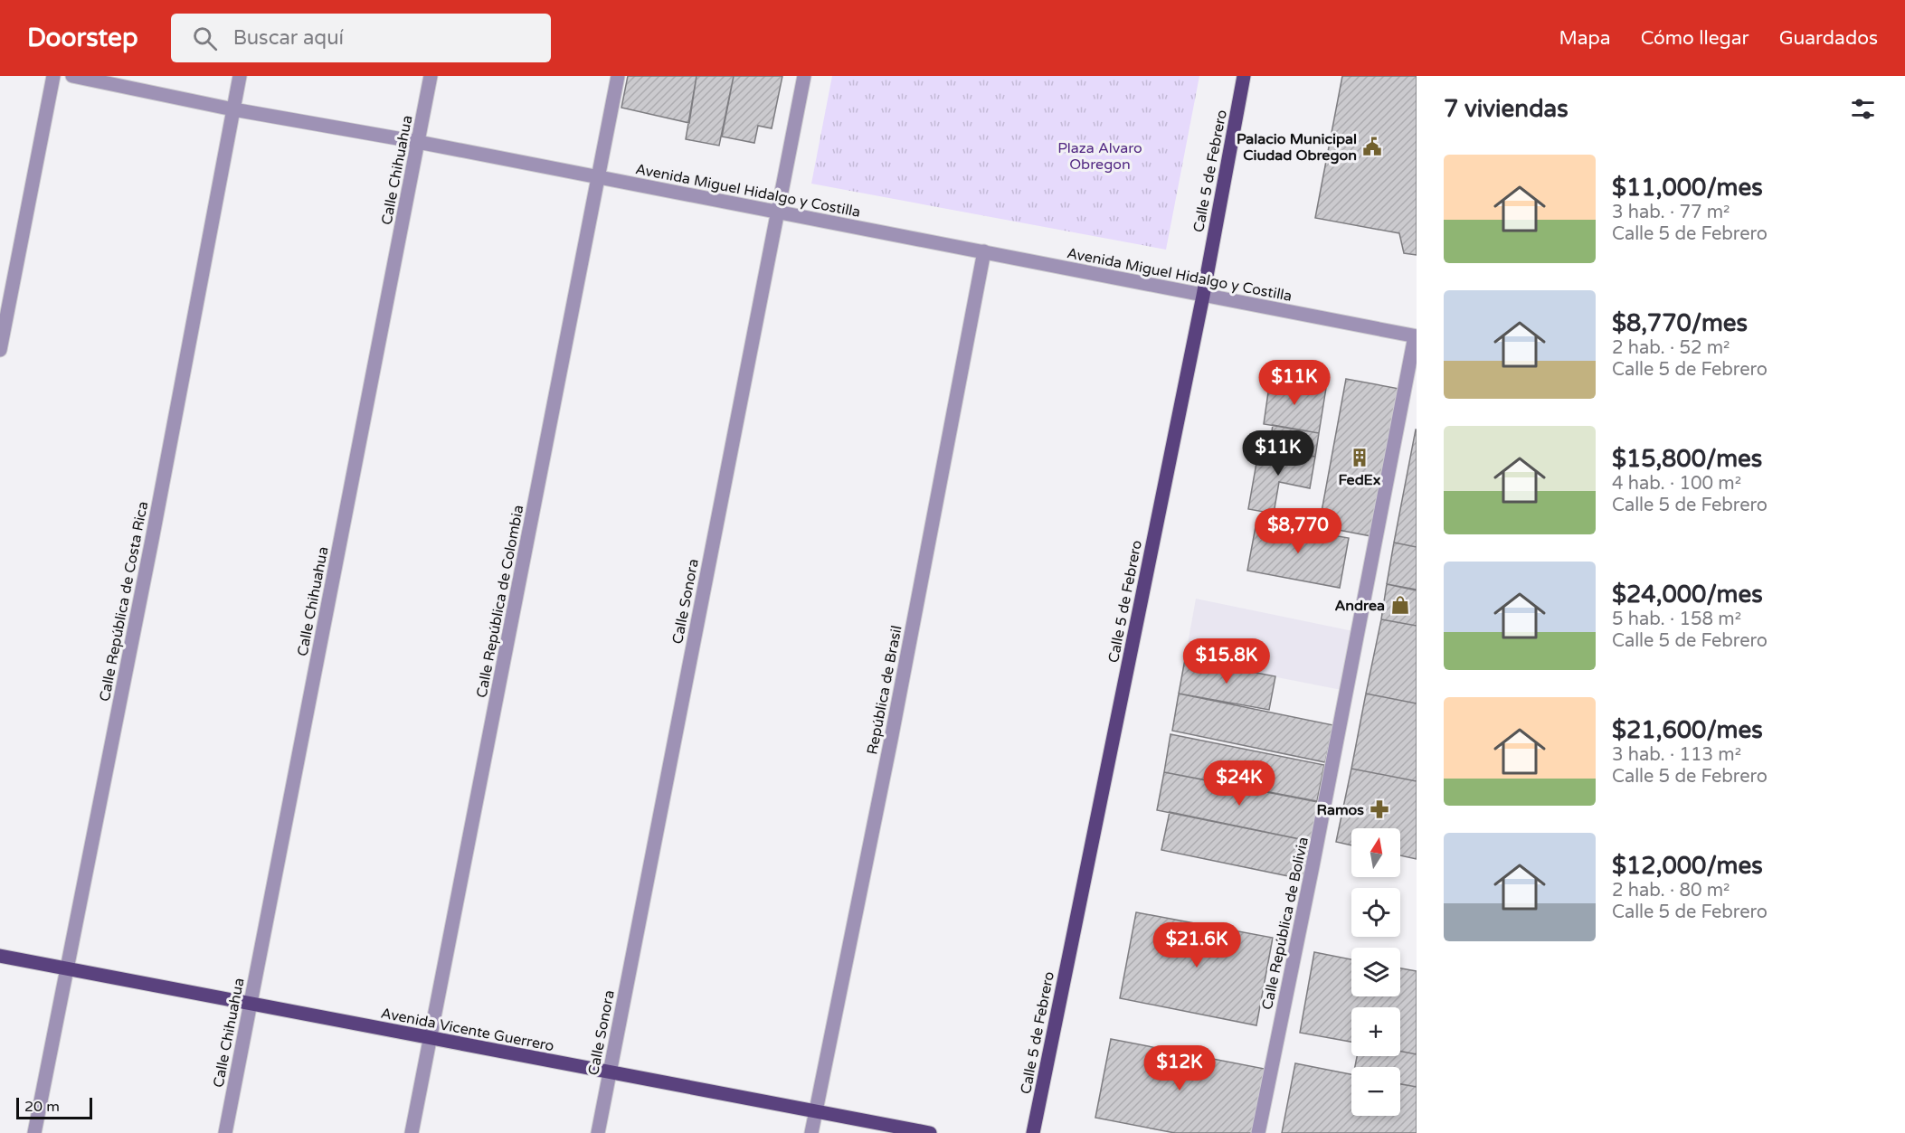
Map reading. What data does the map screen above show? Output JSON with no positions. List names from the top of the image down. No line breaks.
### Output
{"streets":{"main road":["Calle 5 de Febrero","Avenida Vicente Guerrero"],"street":["Calle Chihuahua","Avenida Miguel Hidalgo y Costilla","Calle República de Costa Rica","Calle República de Colombia","Calle Sonora","República de Brasil","Calle República de Bolivia"]},"crossings":[["Calle Chihuahua","Avenida Miguel Hidalgo y Costilla"],["Calle Chihuahua","Avenida Vicente Guerrero"],["Calle 5 de Febrero","Avenida Miguel Hidalgo y Costilla"],["Avenida Miguel Hidalgo y Costilla","Calle República de Costa Rica"],["Avenida Miguel Hidalgo y Costilla","Calle República de Colombia"],["Avenida Miguel Hidalgo y Costilla","Calle Sonora"],["Avenida Miguel Hidalgo y Costilla","República de Brasil"],["Avenida Miguel Hidalgo y Costilla","Calle República de Bolivia"],["Calle República de Costa Rica","Avenida Vicente Guerrero"],["Calle República de Colombia","Avenida Vicente Guerrero"],["Calle Sonora","Avenida Vicente Guerrero"],["República de Brasil","Avenida Vicente Guerrero"]],"parks":["Plaza Alvaro Obregon"],"places":{"public building":["Palacio Municipal Ciudad Obregon"],"building":["FedEx"],"shop":["Andrea"],"pharmacy":["Ramos"]},"scale_bar":"20 m","north":"top","page":{"header":"Doorstep","search":"Buscar aquí","nav":["Mapa","Cómo llegar","Guardados"],"heading":"7 viviendas","list":[{"name":"$11,000/mes","note":"3 hab. · 77 m² · Calle 5 de Febrero"},{"name":"$8,770/mes","note":"2 hab. · 52 m² · Calle 5 de Febrero"},{"name":"$15,800/mes","note":"4 hab. · 100 m² · Calle 5 de Febrero"},{"name":"$24,000/mes","note":"5 hab. · 158 m² · Calle 5 de Febrero"},{"name":"$21,600/mes","note":"3 hab. · 113 m² · Calle 5 de Febrero"},{"name":"$12,000/mes","note":"2 hab. · 80 m² · Calle 5 de Febrero"}],"price":["$11K","$11K","$8,770","$15.8K","$24K","$21.6K","$12K"],"map_buttons":["+","−"],"scale":"20 m"}}
